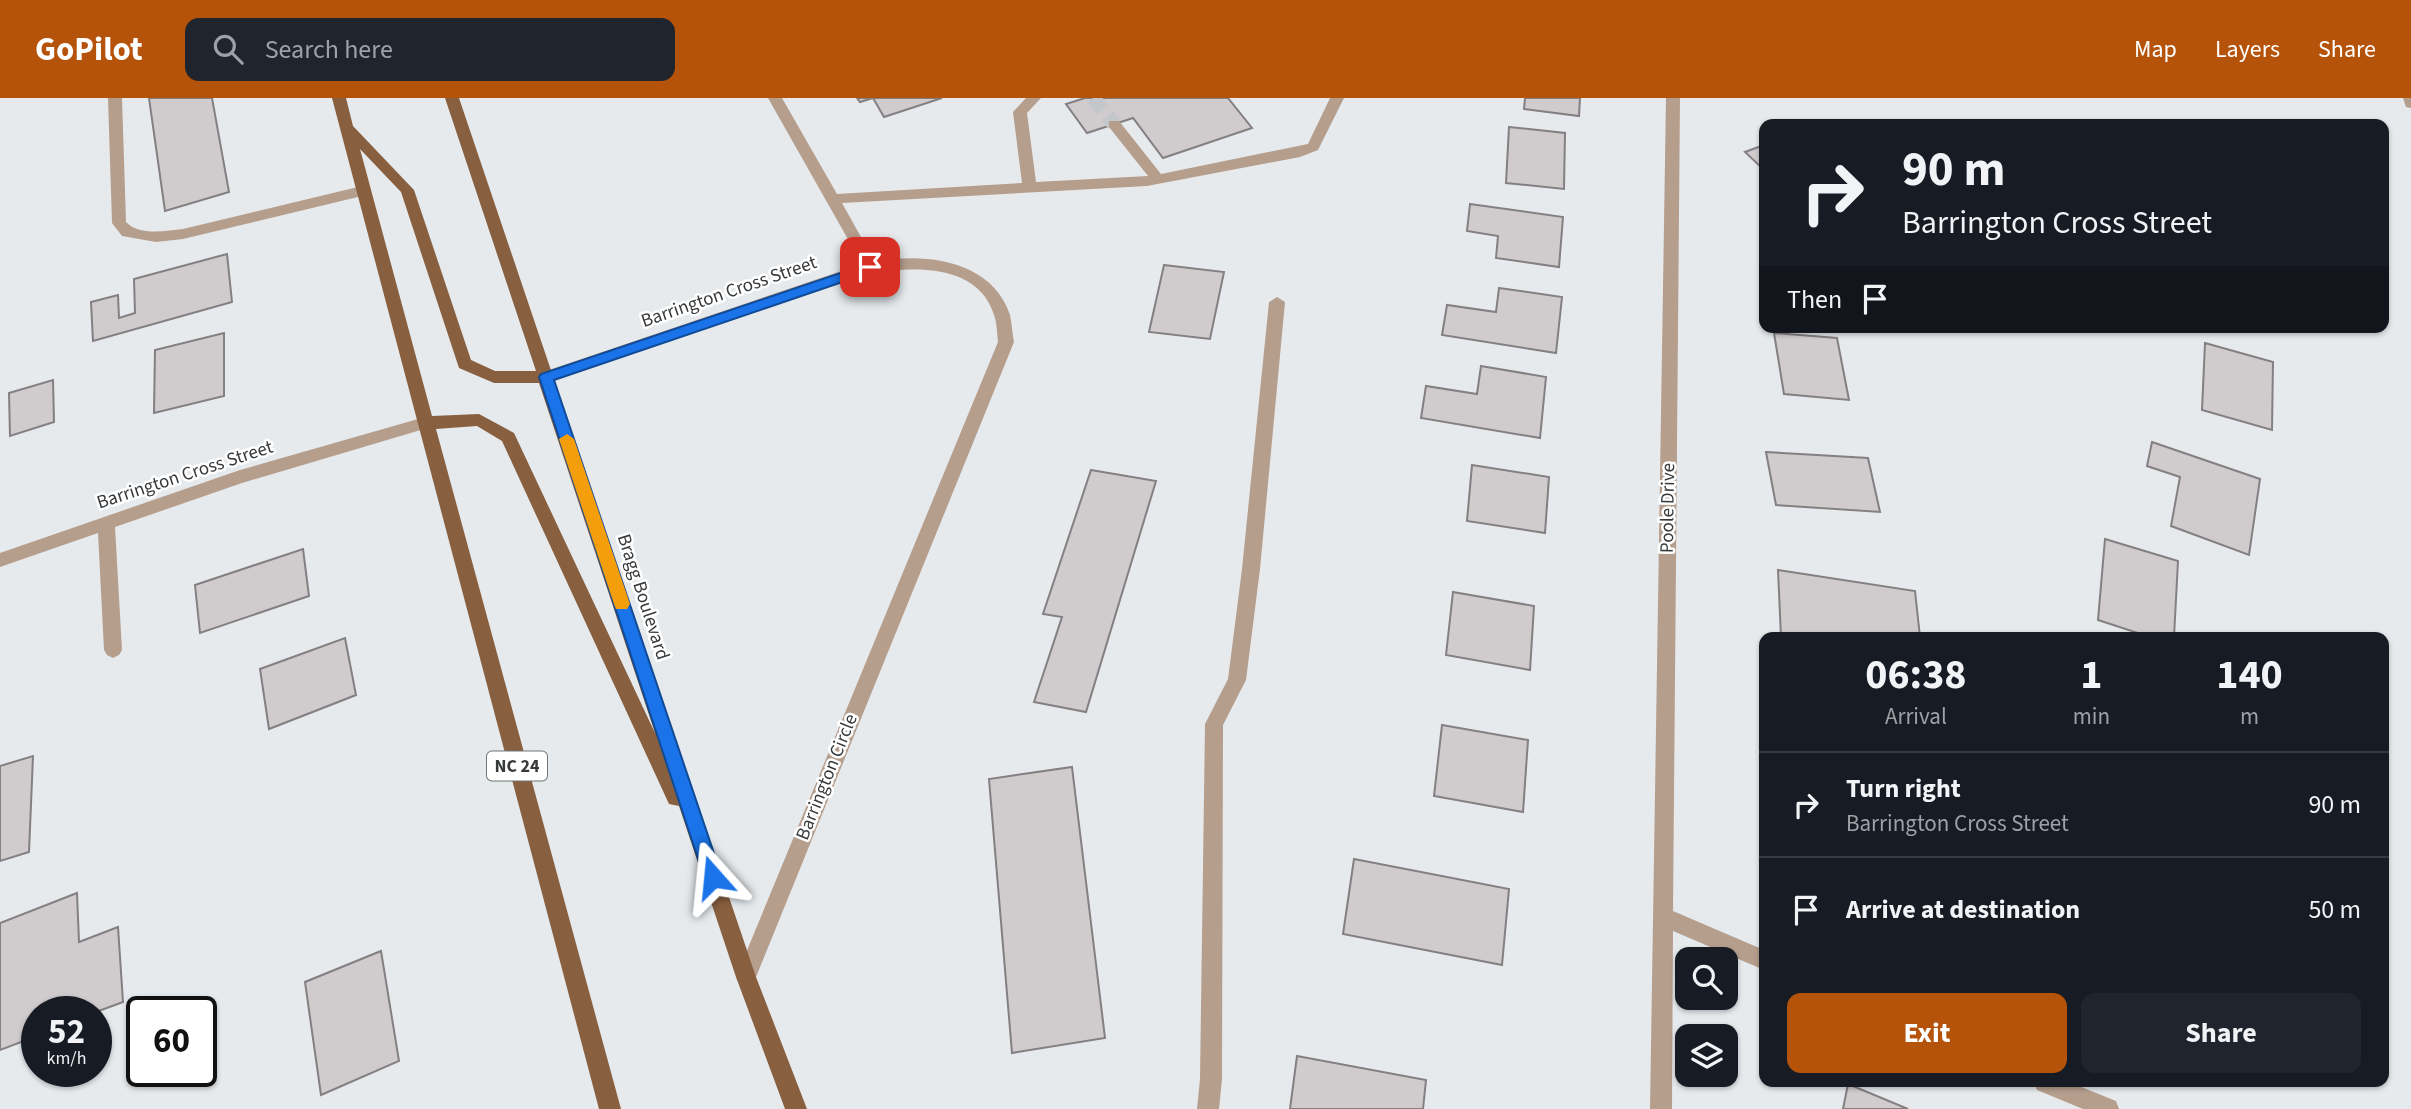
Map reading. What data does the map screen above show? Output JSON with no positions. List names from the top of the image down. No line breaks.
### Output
{"streets":{"main road":["Bragg Boulevard","NC 24"],"street":["Barrington Cross Street","Poole Drive","Barrington Circle"]},"crossings":[["Barrington Cross Street","Bragg Boulevard"],["Barrington Cross Street","NC 24"],["Barrington Cross Street","Barrington Circle"],["Bragg Boulevard","Barrington Circle"]],"page":{"header":"GoPilot","search":"Search here","nav":["Map","Layers","Share"],"turn":["90 m","Barrington Cross Street"],"then":"Then","eta":["06:38","Arrival","1","min","140","m"],"list":[{"name":"Turn right","note":"Barrington Cross Street","value":"90 m"},{"name":"Arrive at destination","value":"50 m"}],"buttons":["Exit","Share"],"speed":"52 km/h","limit":"60"}}
